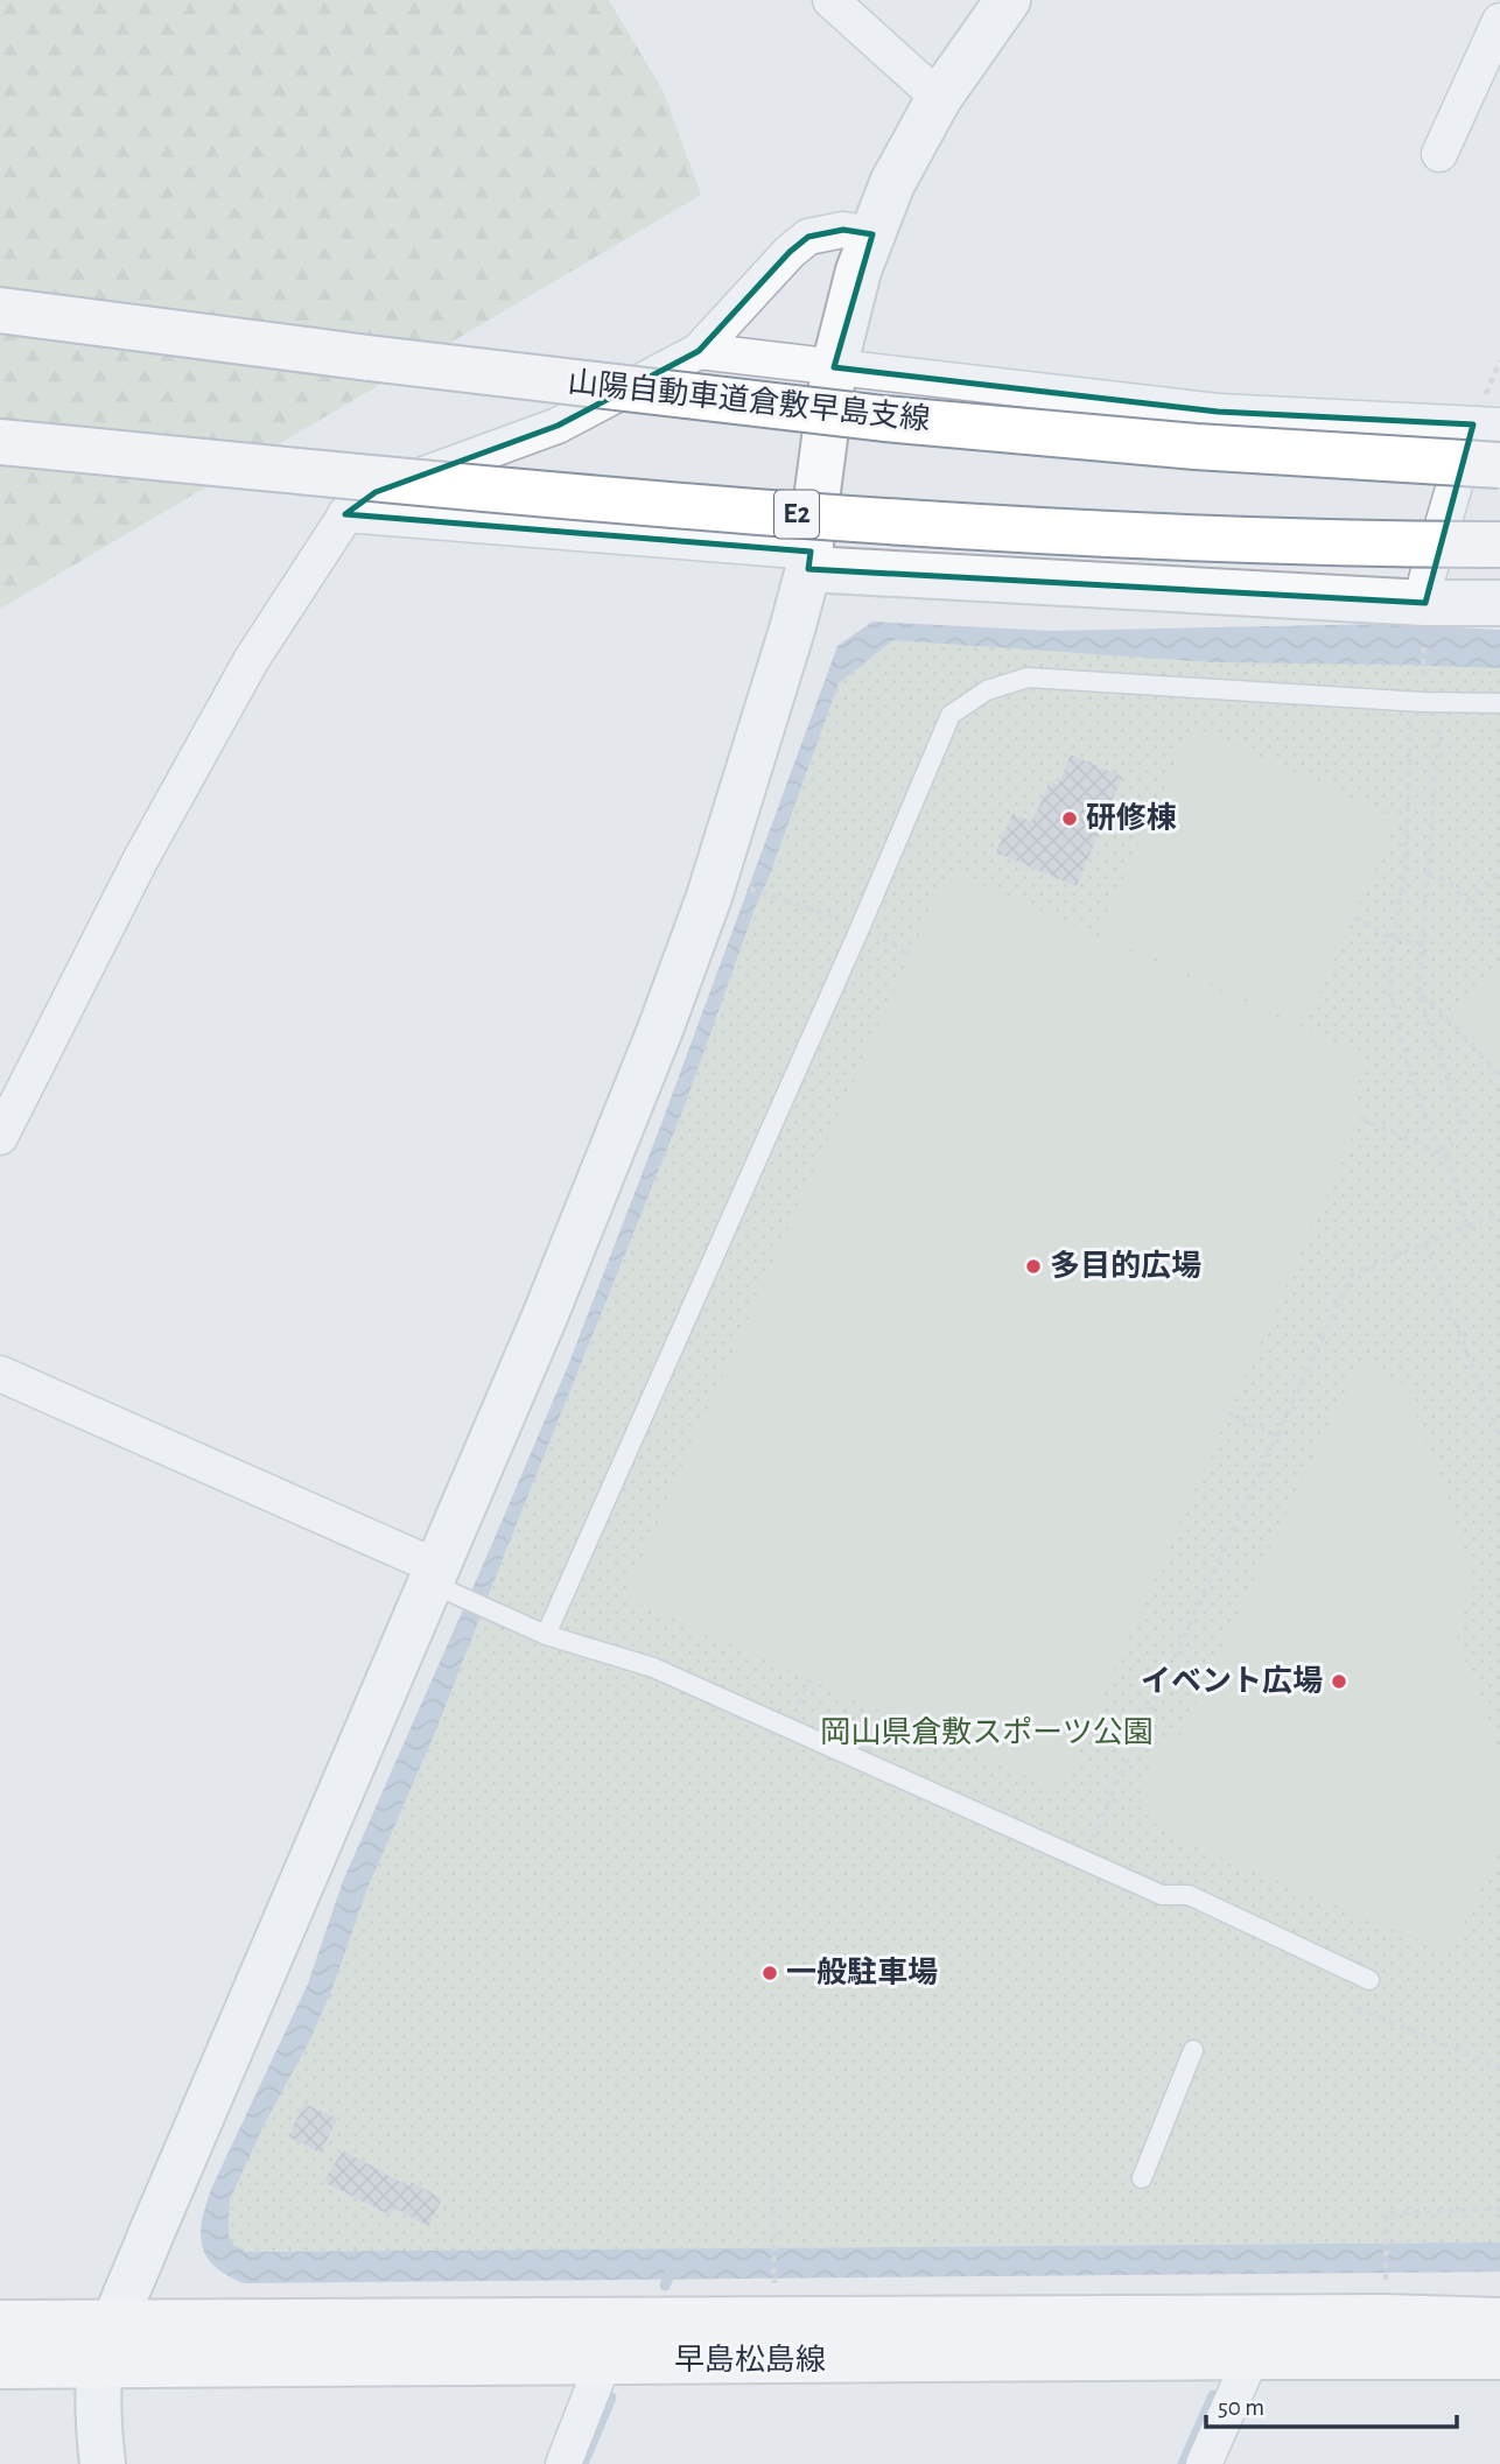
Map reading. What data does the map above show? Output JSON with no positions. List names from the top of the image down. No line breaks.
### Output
{"streets":{"main road":["山陽自動車道倉敷早島支線","E2","早島松島線"]},"parks":["岡山県倉敷スポーツ公園"],"places":["研修棟","多目的広場","イベント広場","一般駐車場"],"scale_bar":"50 m"}
